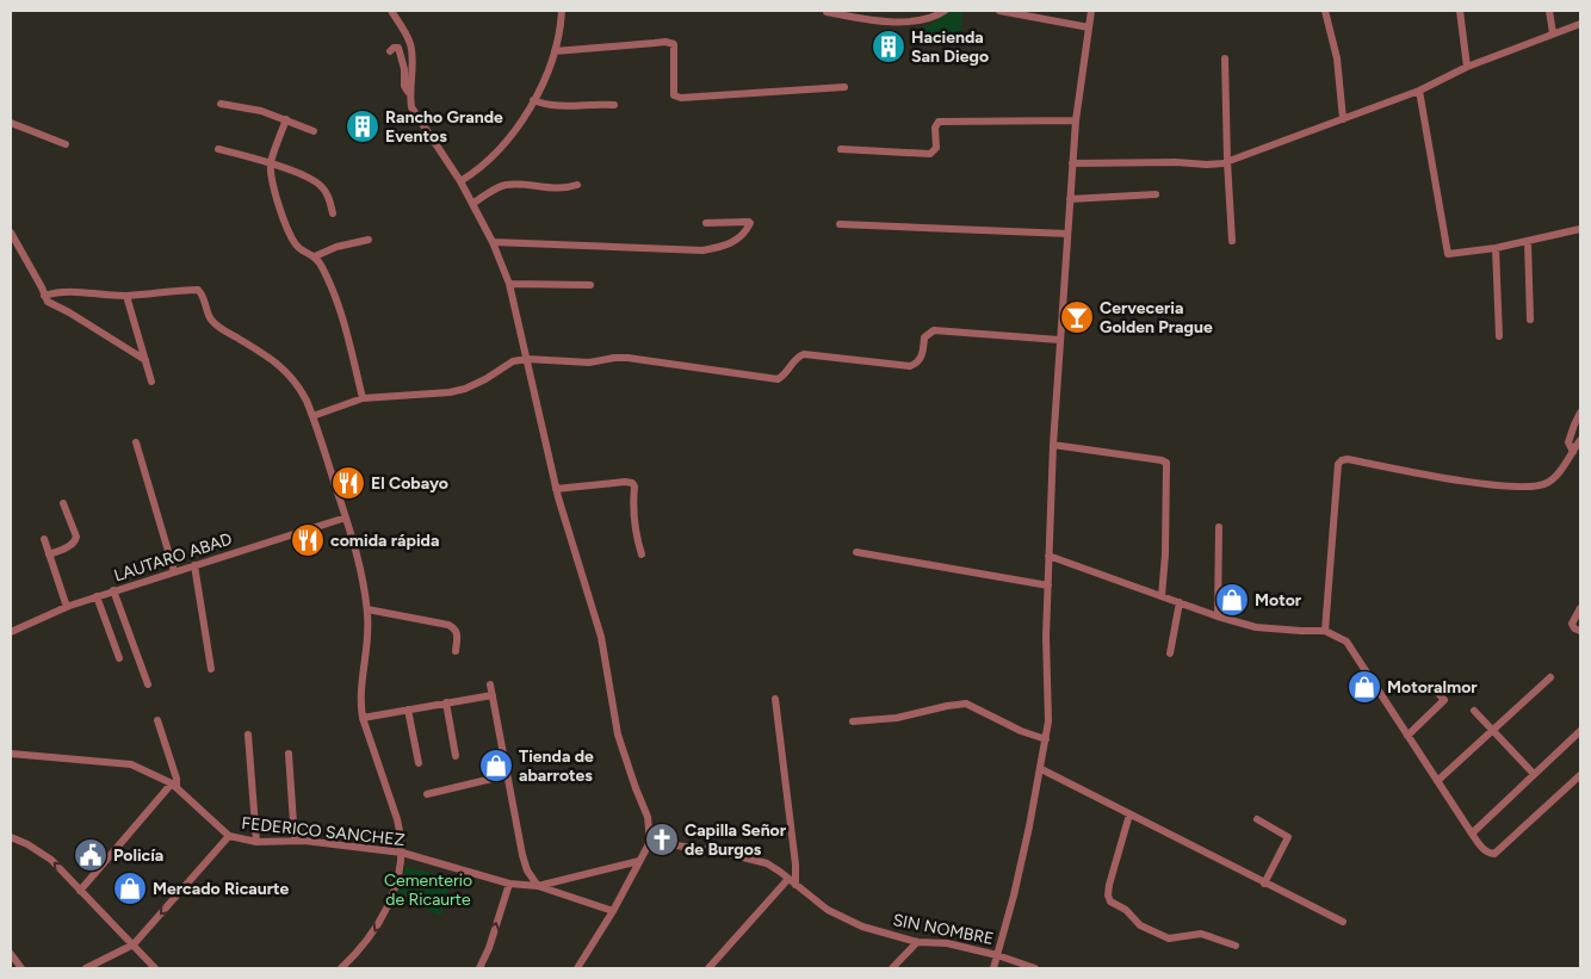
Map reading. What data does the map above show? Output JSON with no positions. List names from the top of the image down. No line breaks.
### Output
{"streets":{"street":["LAUTARO ABAD","FEDERICO SANCHEZ","SIN NOMBRE"]},"parks":["Cementerio de Ricaurte"],"places":{"building":["Hacienda San Diego","Rancho Grande Eventos"],"bar":["Cerveceria Golden Prague"],"restaurant":["El Cobayo","comida rápida"],"shop":["Motor","Motoralmor","Tienda de abarrotes","Mercado Ricaurte"],"church":["Capilla Señor de Burgos"],"public building":["Policía"]}}
